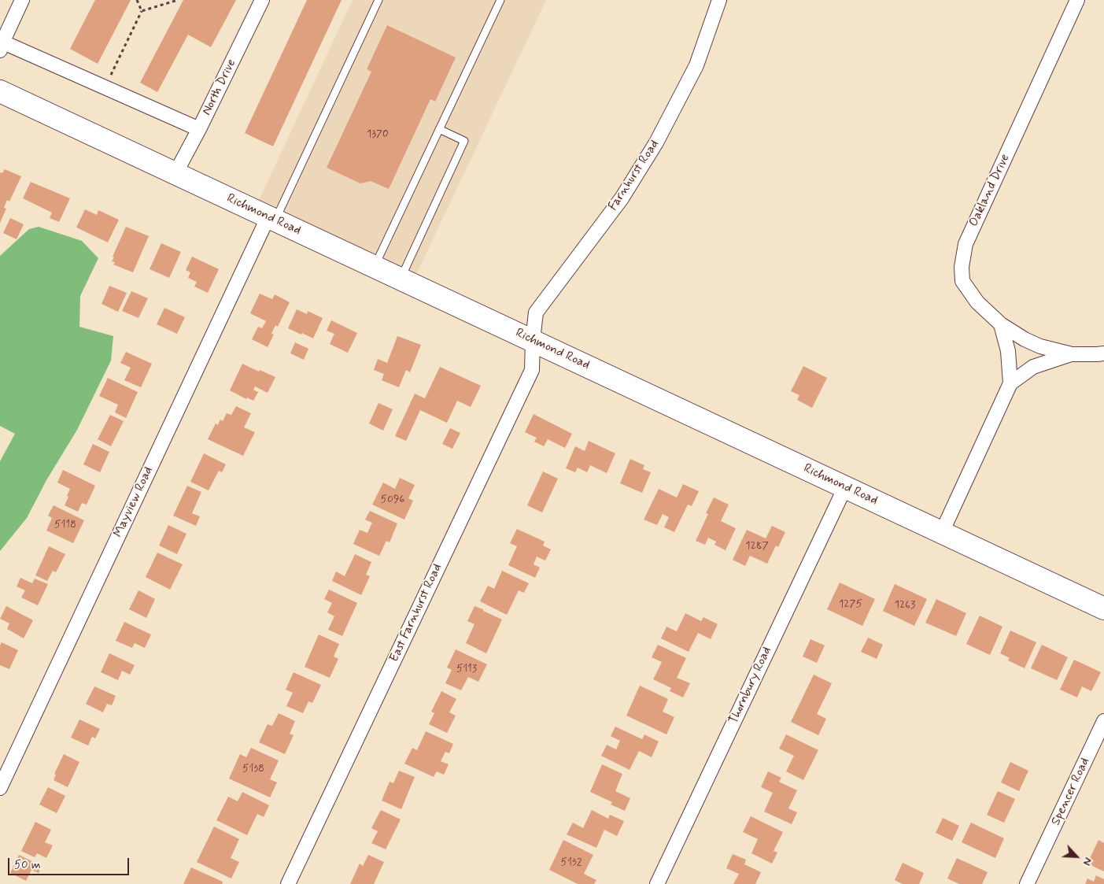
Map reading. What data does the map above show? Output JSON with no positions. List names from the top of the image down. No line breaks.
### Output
{"streets":{"main road":["Richmond Road"],"street":["North Drive","Farnhurst Road","Oakland Drive","Mayview Road","East Farnhurst Road","Thornbury Road","Spencer Road"]},"crossings":[["North Drive","Richmond Road"],["Farnhurst Road","Richmond Road"],["Farnhurst Road","East Farnhurst Road"],["Richmond Road","Mayview Road"],["Richmond Road","East Farnhurst Road"],["Richmond Road","Thornbury Road"]],"house_numbers":["1370","5096","5118","1287","1275","1263","5113","5138","5132"],"scale_bar":"50 m","north":"bottom right"}
